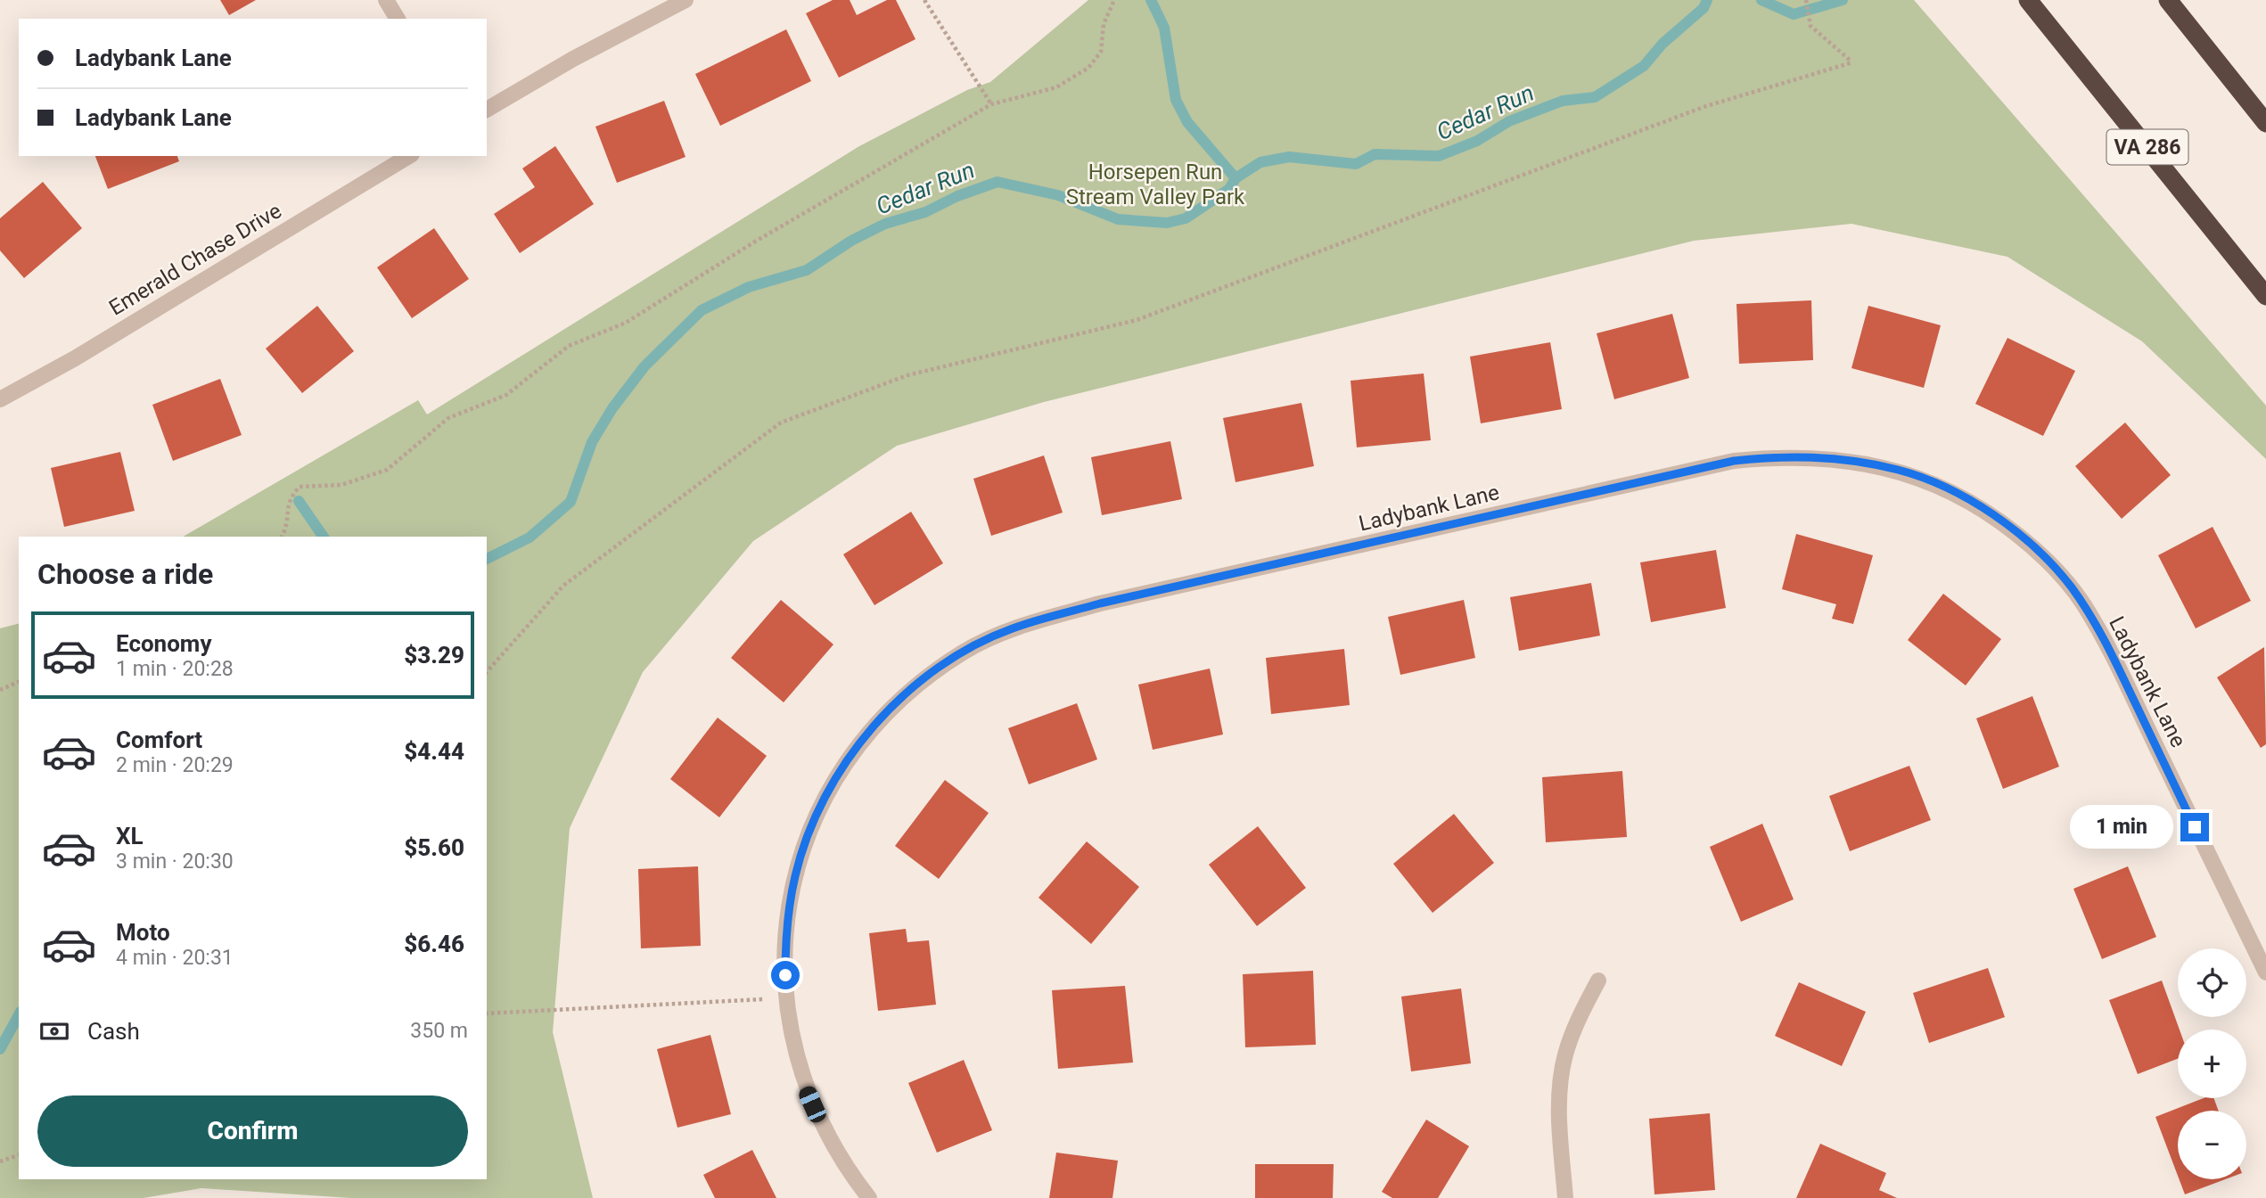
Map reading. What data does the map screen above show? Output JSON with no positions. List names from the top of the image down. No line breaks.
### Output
{"streets":{"highway":["VA 286"],"street":["Emerald Chase Drive","Ladybank Lane"]},"water":["Cedar Run"],"parks":["Horsepen Run Stream Valley Park"],"page":{"banner":["Ladybank Lane","Ladybank Lane"],"heading":"Choose a ride","list":[{"name":"Economy","note":"1 min · 20:28","value":"$3.29"},{"name":"Comfort","note":"2 min · 20:29","value":"$4.44"},{"name":"XL","note":"3 min · 20:30","value":"$5.60"},{"name":"Moto","note":"4 min · 20:31","value":"$6.46"}],"bubble":"1 min","map_buttons":["+","−"],"pay":["Cash","350 m"],"buttons":"Confirm"}}
